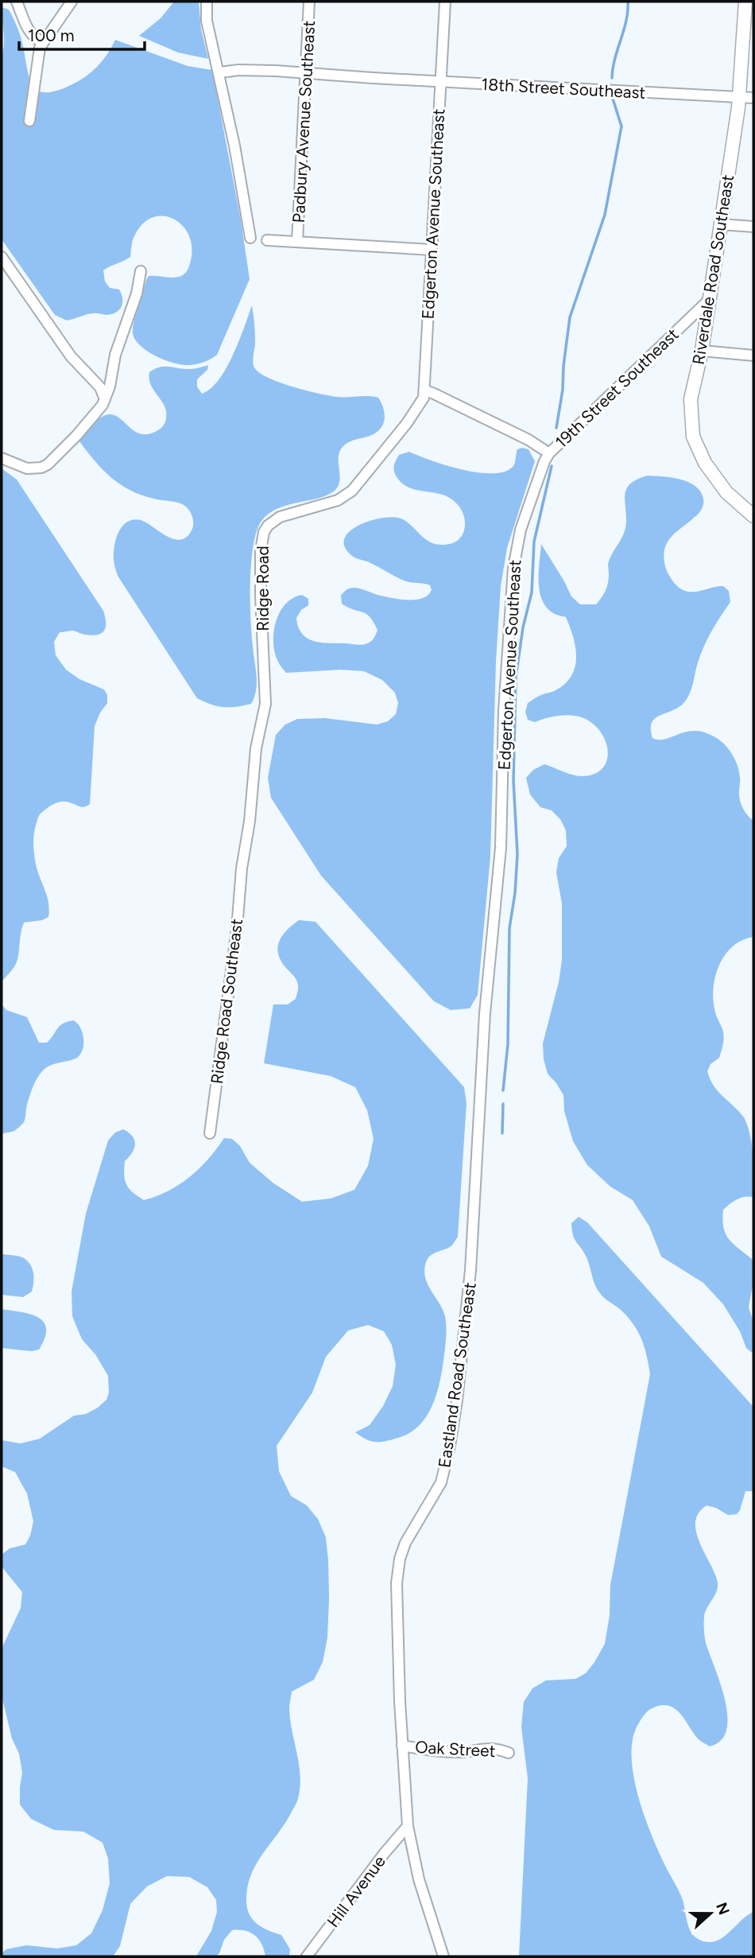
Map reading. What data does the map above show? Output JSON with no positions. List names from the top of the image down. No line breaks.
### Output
{"streets":{"street":["18th Street Southeast","Padbury Avenue Southeast","Edgerton Avenue Southeast","Riverdale Road Southeast","19th Street Southeast","Ridge Road","Ridge Road Southeast","Eastland Road Southeast","Oak Street","Hill Avenue"]},"crossings":[["18th Street Southeast","Padbury Avenue Southeast"],["18th Street Southeast","Edgerton Avenue Southeast"],["18th Street Southeast","Riverdale Road Southeast"],["Edgerton Avenue Southeast","19th Street Southeast"],["Edgerton Avenue Southeast","Ridge Road"],["Edgerton Avenue Southeast","Eastland Road Southeast"],["Riverdale Road Southeast","19th Street Southeast"],["Ridge Road","Ridge Road Southeast"],["Eastland Road Southeast","Oak Street"],["Eastland Road Southeast","Hill Avenue"]],"scale_bar":"100 m","north":"right"}
